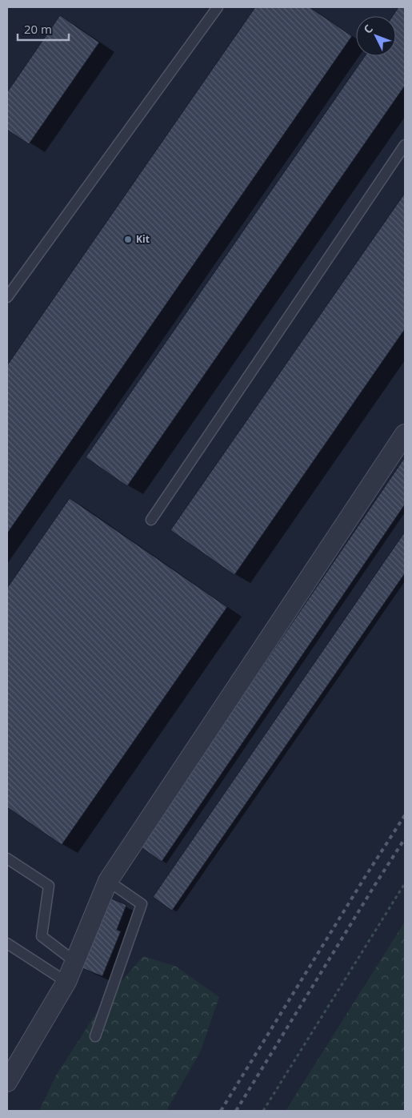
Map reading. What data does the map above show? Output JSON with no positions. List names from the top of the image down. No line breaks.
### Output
{"places":["Kit"],"scale_bar":"20 m","north":"top left"}
